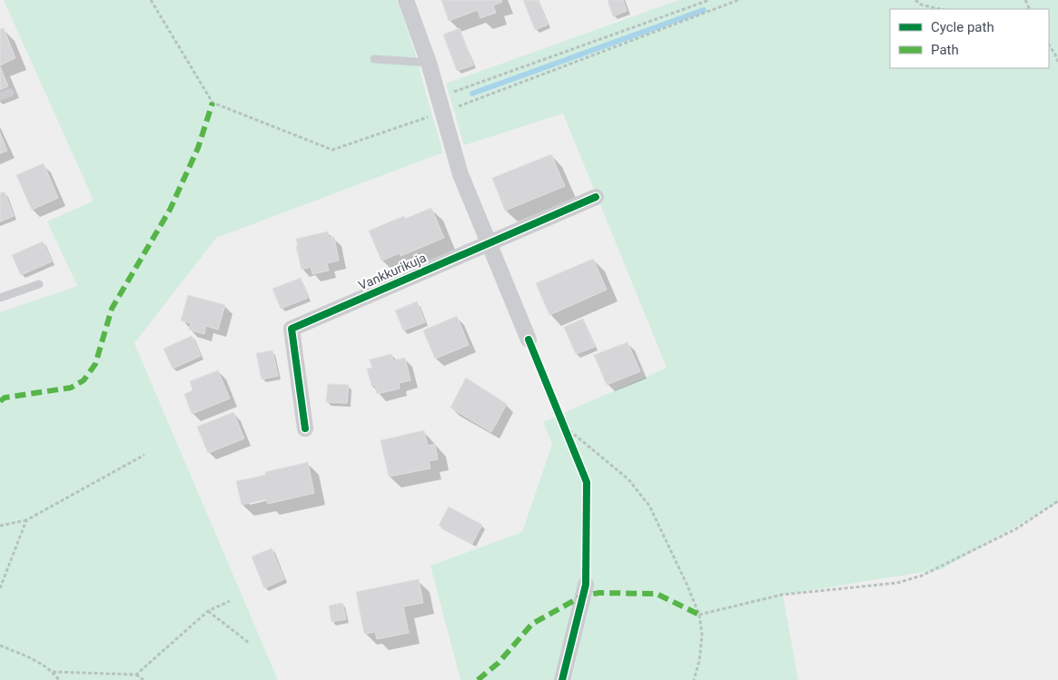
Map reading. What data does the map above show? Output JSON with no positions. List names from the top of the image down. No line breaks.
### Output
{"streets":{"street":["Vankkurikuja"]},"legend":["Cycle path","Path"]}
